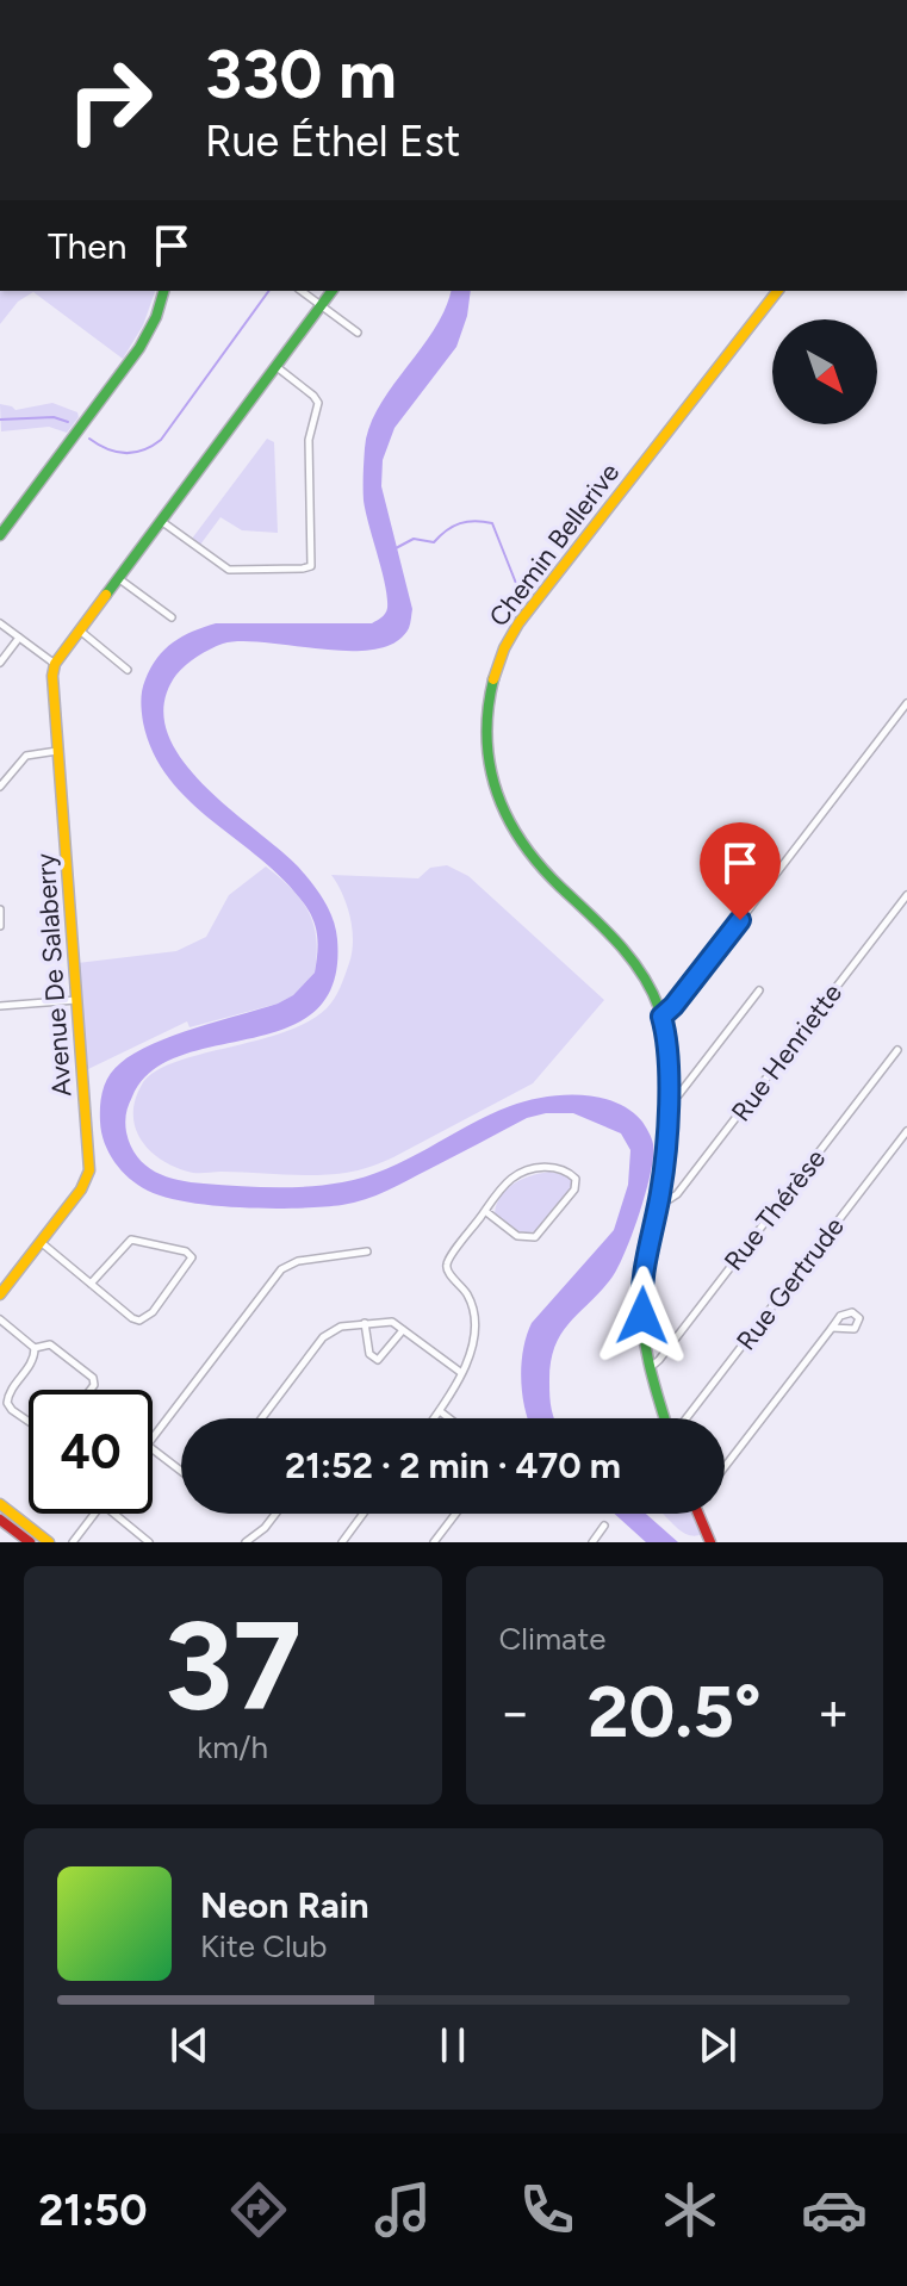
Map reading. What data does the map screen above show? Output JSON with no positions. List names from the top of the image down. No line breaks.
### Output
{"streets":{"street":["Chemin Bellerive","Avenue De Salaberry","Rue Henriette","Rue Thérèse","Rue Gertrude"]},"crossings":[["Chemin Bellerive","Rue Henriette"],["Chemin Bellerive","Rue Thérèse"]],"north":"bottom right","page":{"turn":["330 m","Rue Éthel Est"],"then":"Then","limit":"40","trip":"21:52 · 2 min · 470 m","tile":[["37","km/h"],"Climate"],"heat":["−","20.5°","+"],"song":["Neon Rain","Kite Club"],"tabs":"21:50"}}
